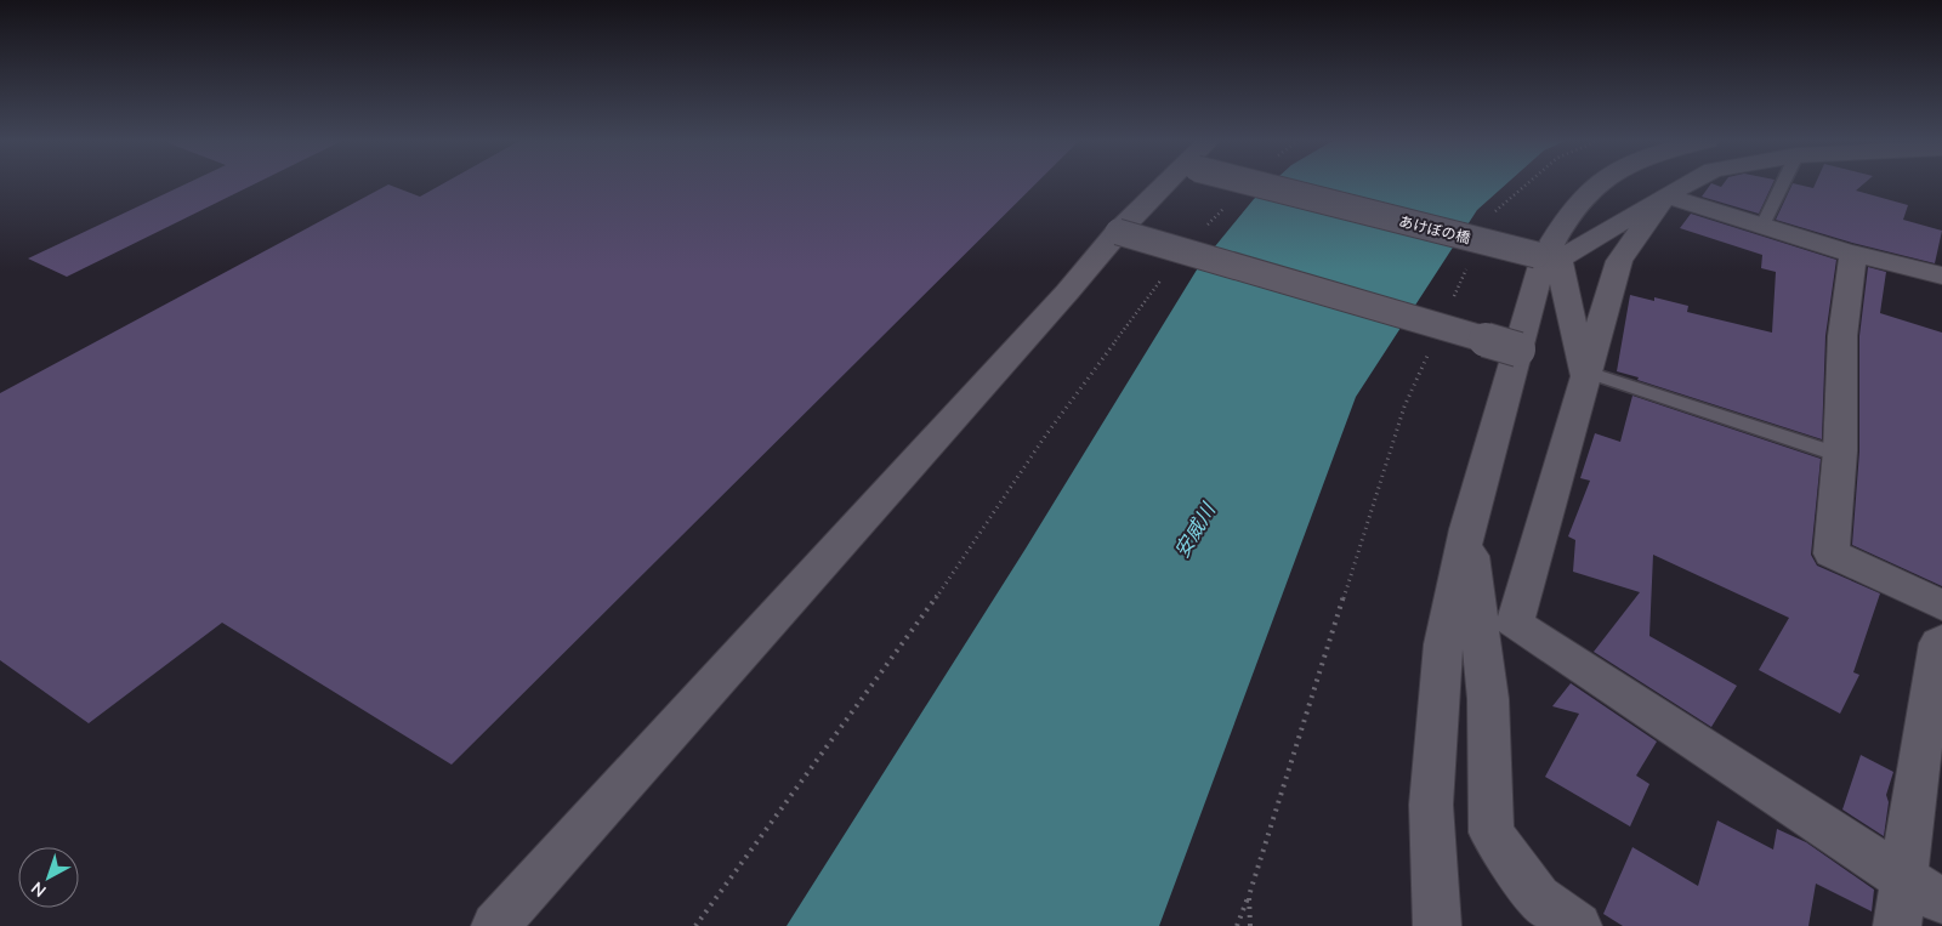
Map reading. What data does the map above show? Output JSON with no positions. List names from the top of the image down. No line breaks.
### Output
{"streets":{"street":["あけぼの橋"]},"water":["安威川"],"north":"bottom left"}
